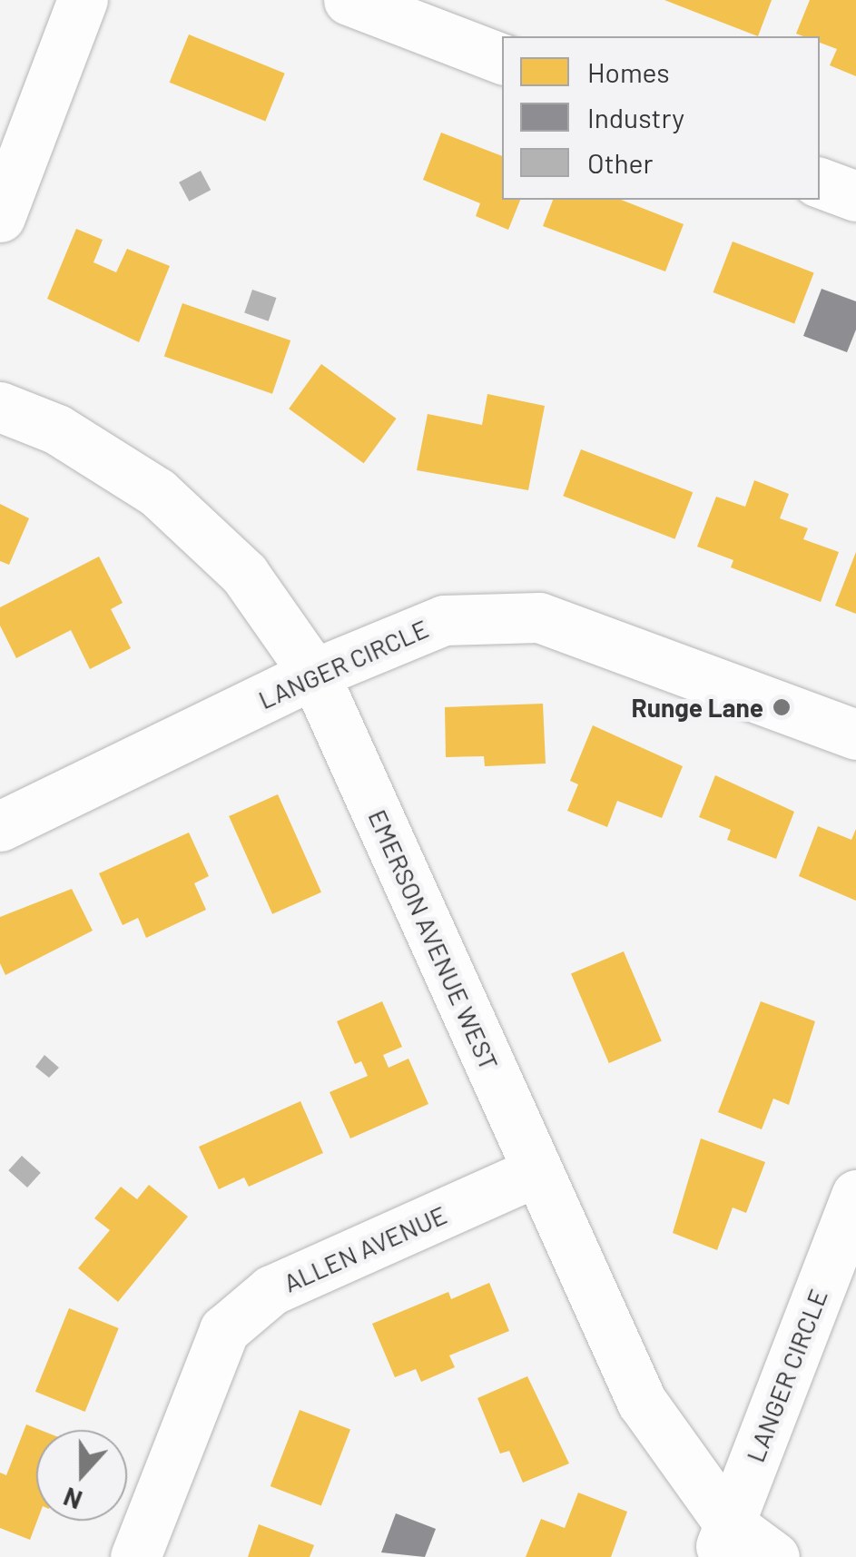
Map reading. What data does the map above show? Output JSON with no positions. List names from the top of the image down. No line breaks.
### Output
{"streets":{"street":["LANGER CIRCLE","EMERSON AVENUE WEST","ALLEN AVENUE"]},"crossings":[["LANGER CIRCLE","EMERSON AVENUE WEST"],["EMERSON AVENUE WEST","ALLEN AVENUE"]],"places":["Runge Lane"],"legend":["Homes","Industry","Other"],"north":"bottom"}
